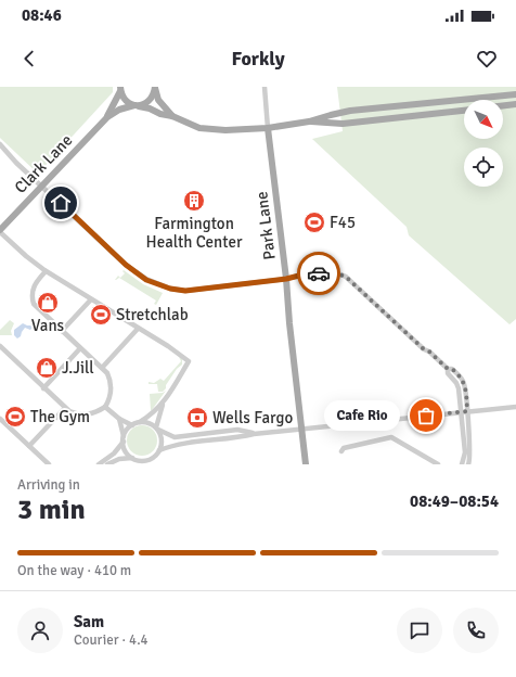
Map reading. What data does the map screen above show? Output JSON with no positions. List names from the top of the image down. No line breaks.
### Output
{"streets":{"main road":["Clark Lane","Park Lane"]},"places":{"building":["Farmington Health Center"],"sports":["F45","Stretchlab","The Gym"],"shop":["Vans","J.Jill"],"other":["Cafe Rio"],"bank":["Wells Fargo"]},"north":"bottom right","page":{"status":"08:46","header":"Forkly","bubble":"Cafe Rio","heading":["3 min","Arriving in","08:49–08:54"],"panel":["Sam","Courier · 4.4"],"bar":"On the way · 410 m"}}
